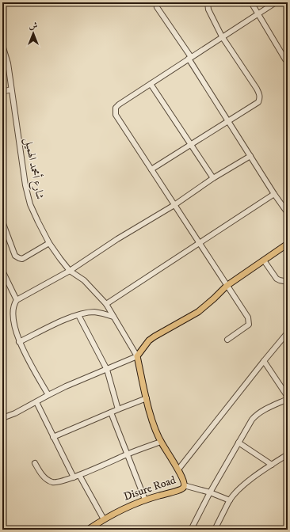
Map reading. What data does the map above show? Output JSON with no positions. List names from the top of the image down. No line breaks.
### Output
{"streets":{"main road":["Disure Road"],"street":["شارع أمحمد الهميل"]},"north":"top"}
